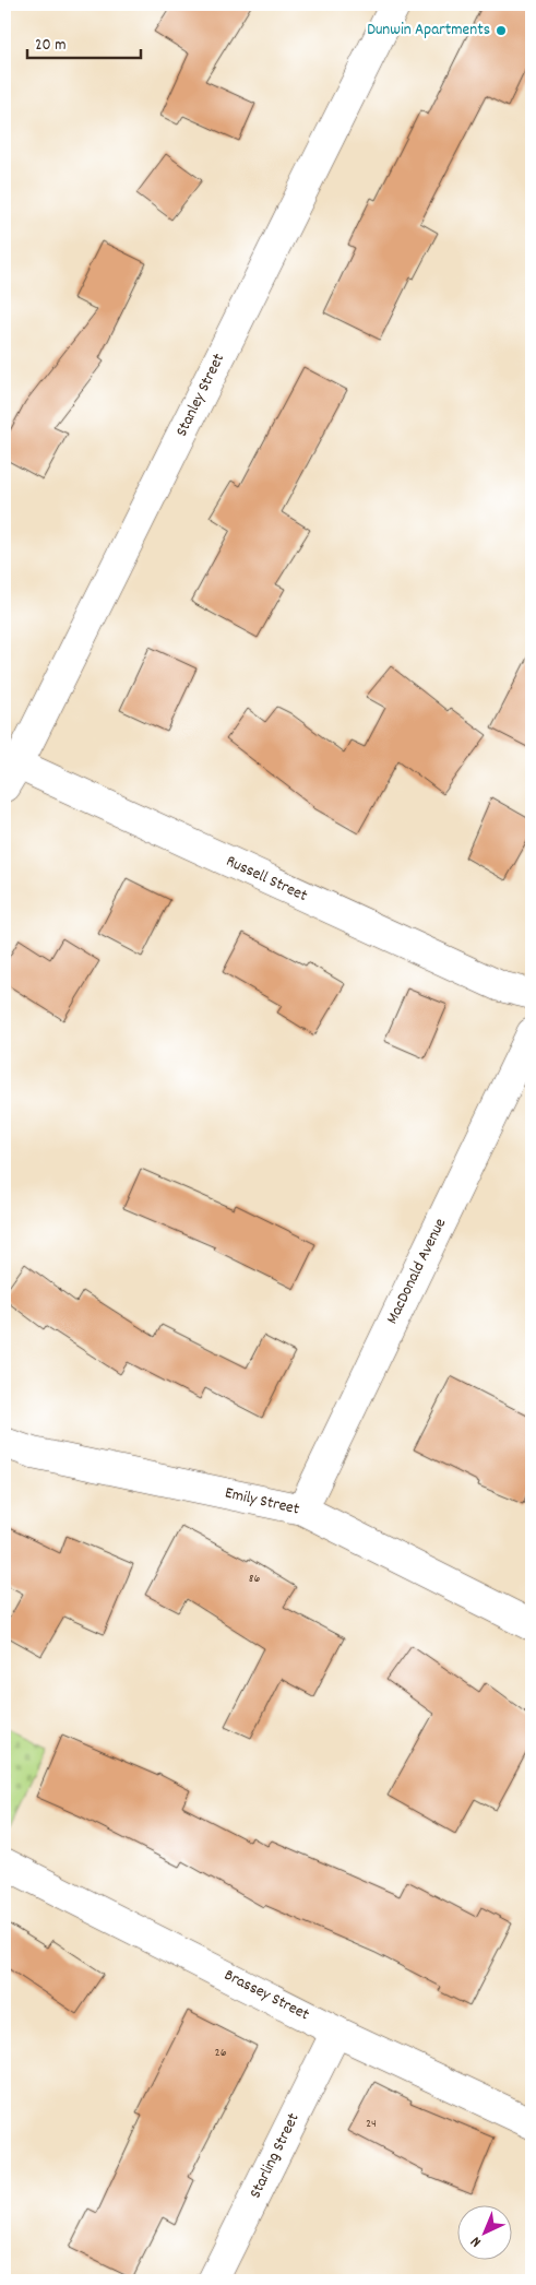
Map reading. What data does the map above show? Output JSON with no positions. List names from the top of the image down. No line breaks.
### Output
{"streets":{"street":["Stanley Street","Russell Street","MacDonald Avenue","Emily Street","Brassey Street","Starling Street"]},"crossings":[["Stanley Street","Russell Street"],["MacDonald Avenue","Emily Street"],["Brassey Street","Starling Street"]],"places":["Dunwin Apartments"],"house_numbers":["86","26","24"],"scale_bar":"20 m","north":"bottom left"}
